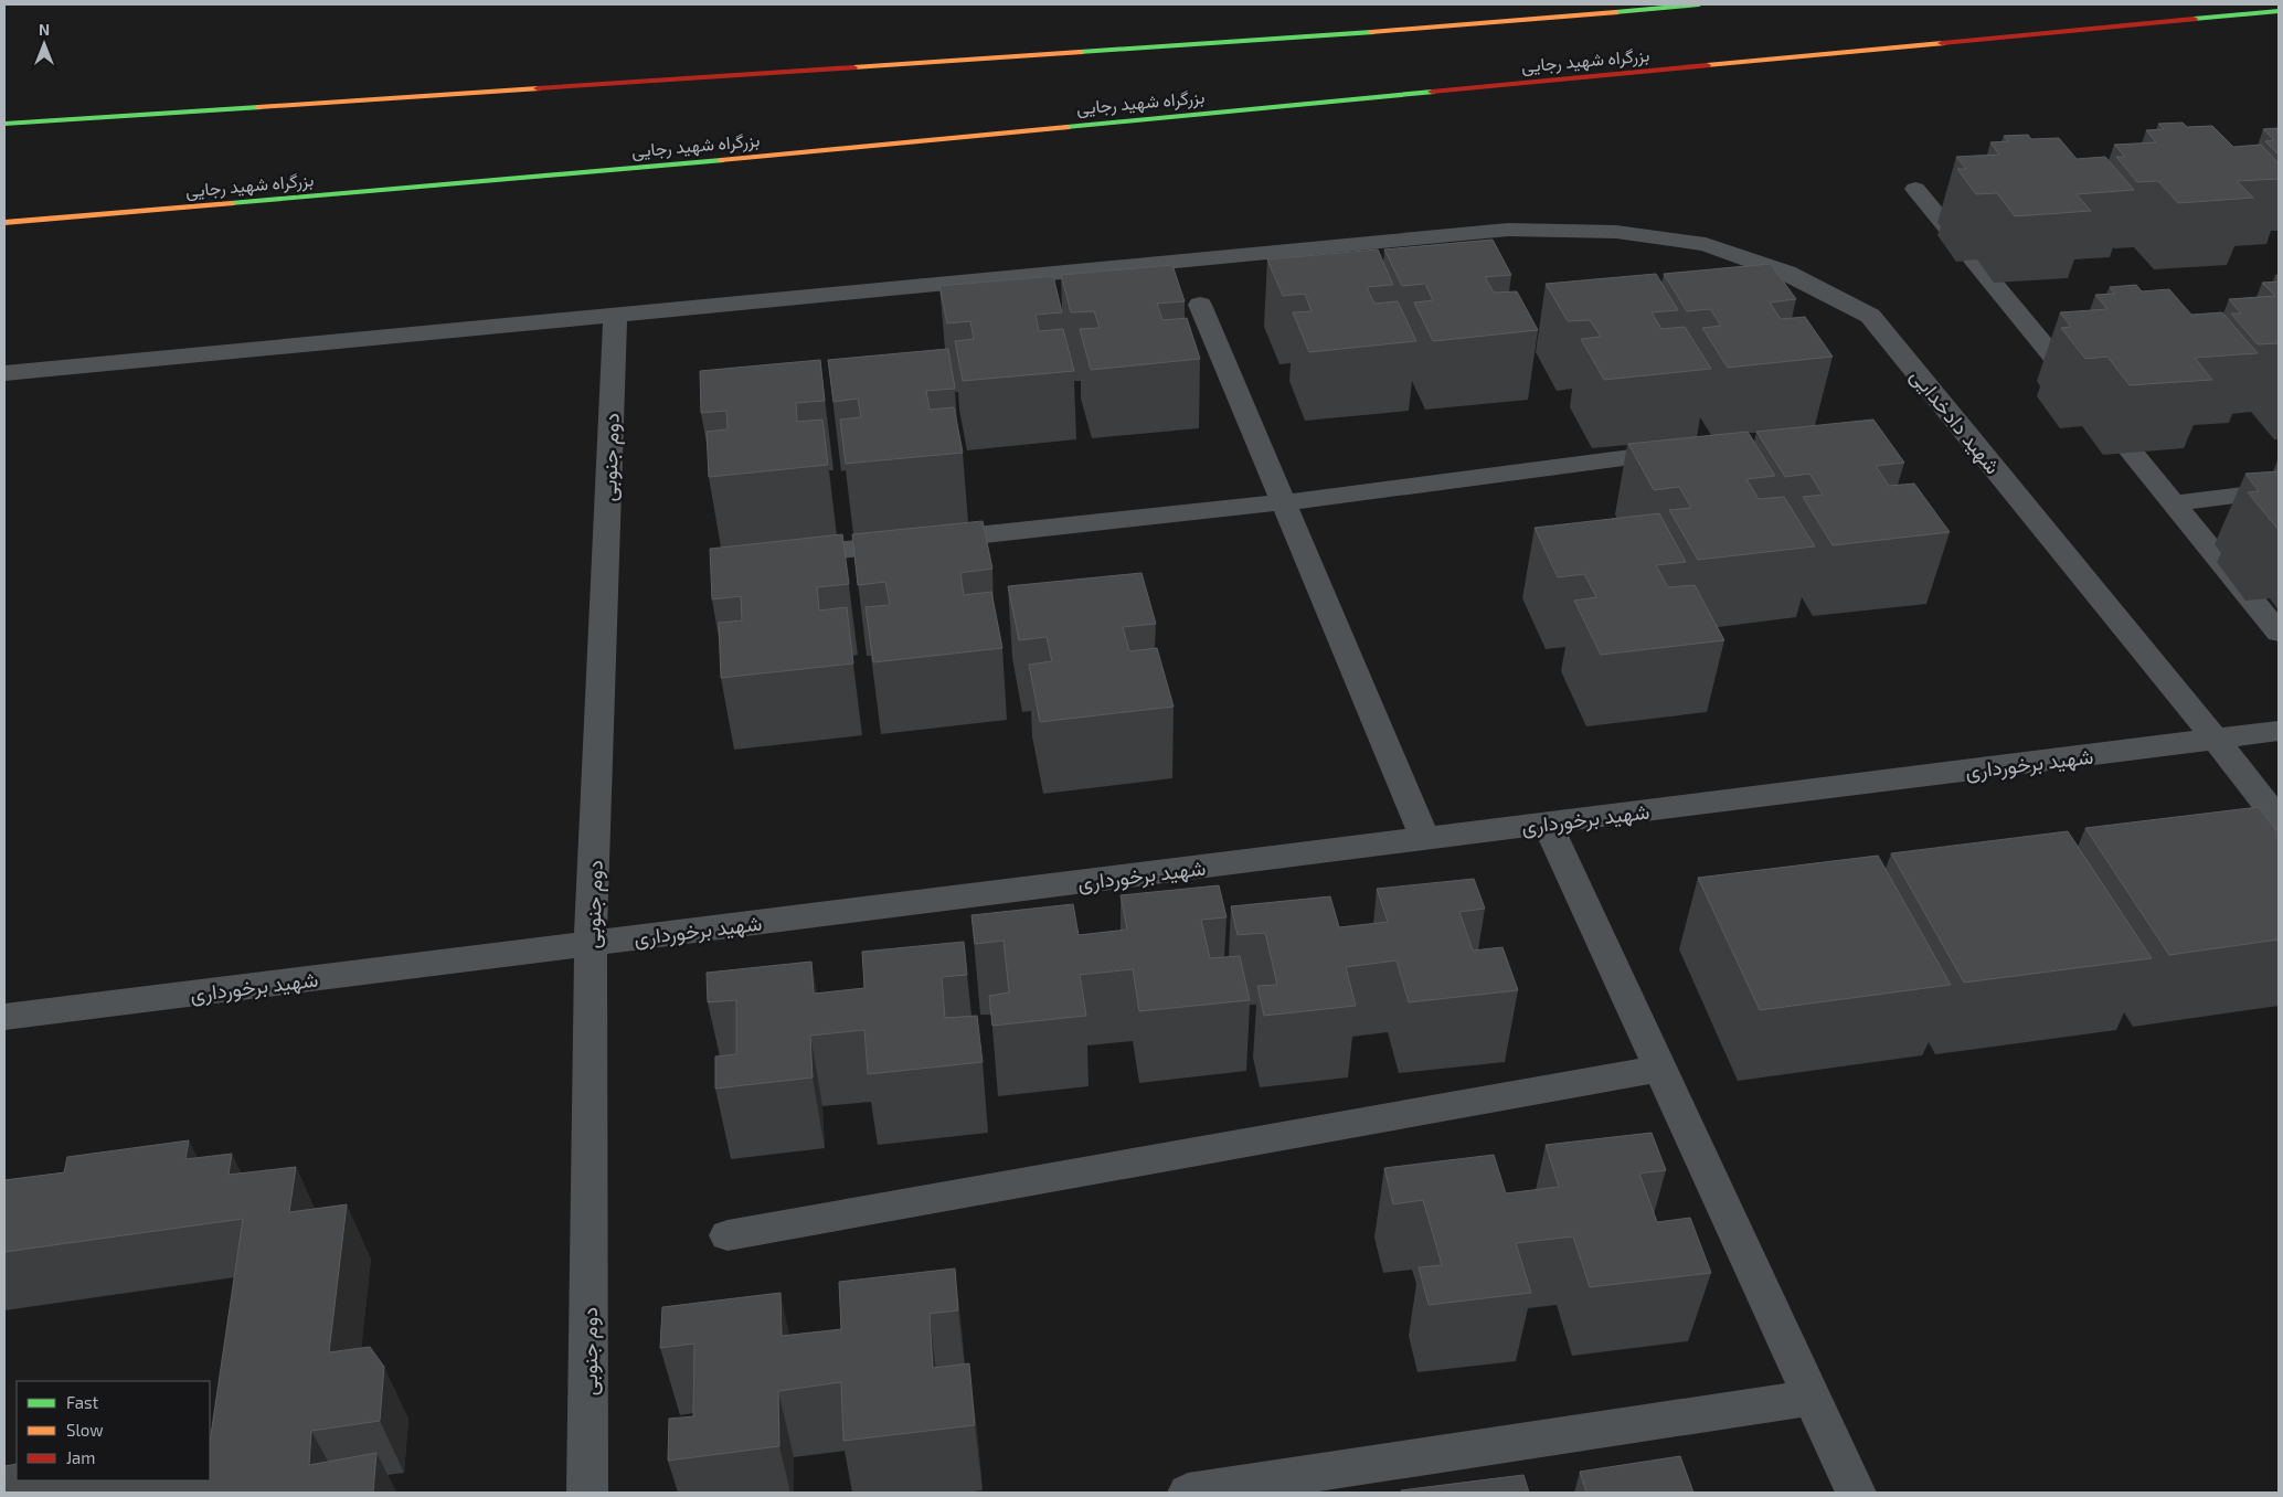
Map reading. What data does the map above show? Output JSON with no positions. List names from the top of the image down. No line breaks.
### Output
{"streets":{"highway":["بزرگراه شهید رجایی"],"street":["شهید دادخدایی","دوم جنوبی","شهید برخورداری"]},"crossings":[["شهید دادخدایی","دوم جنوبی"],["شهید دادخدایی","شهید برخورداری"],["دوم جنوبی","شهید برخورداری"]],"legend":["Fast","Slow","Jam"],"north":"top"}
